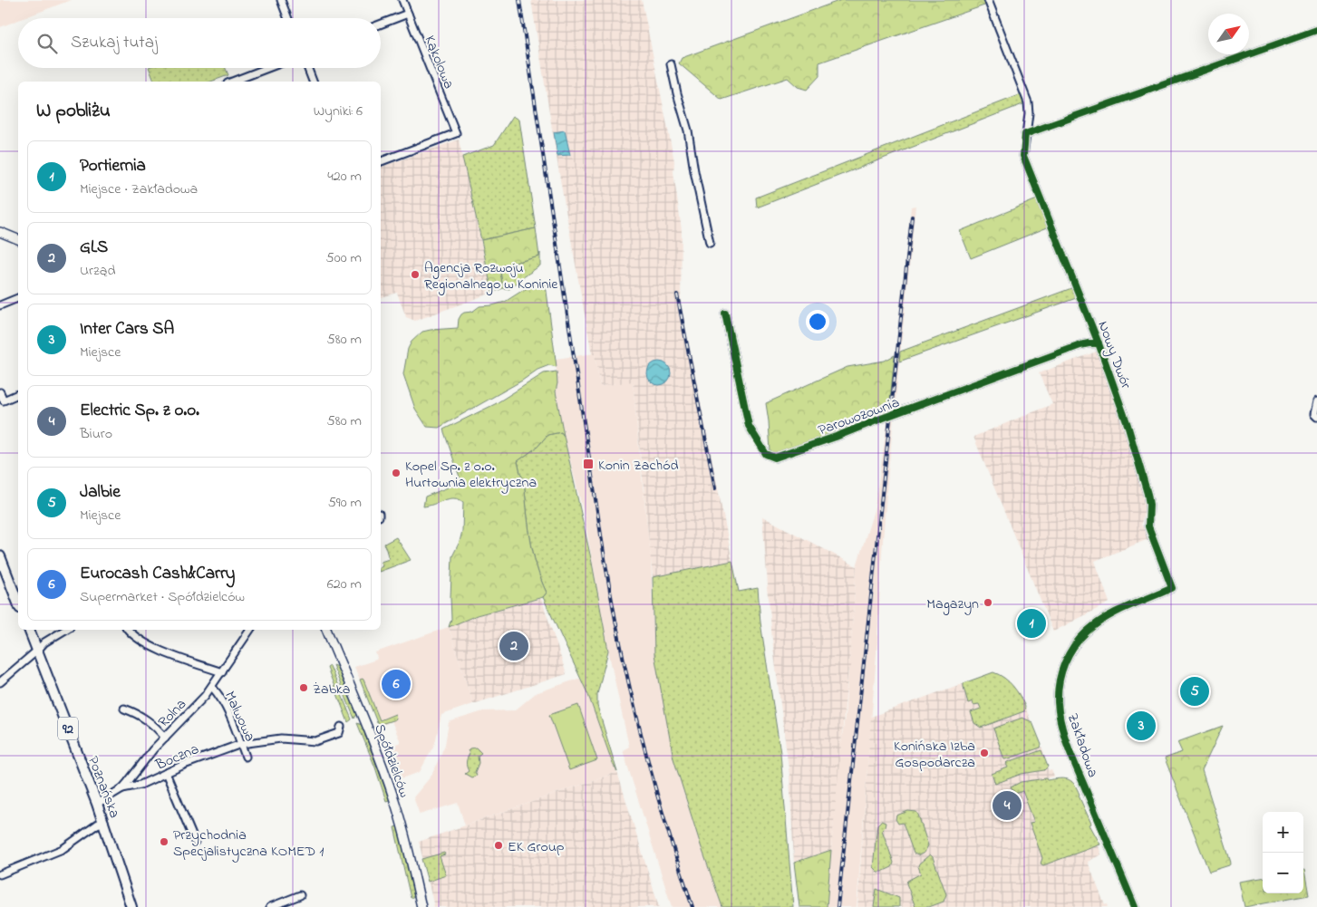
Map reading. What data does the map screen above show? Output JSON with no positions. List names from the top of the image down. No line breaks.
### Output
{"streets":{"main road":["92","Poznańska"],"street":["Kąkolowa","Nowy Dwór","Parowozownia","Rolna","Malwowa","Zakładowa","Boczna","Spółdzielców"]},"crossings":[["Nowy Dwór","Parowozownia"],["Nowy Dwór","Zakładowa"],["Rolna","Malwowa"],["Rolna","Boczna"],["Rolna","Poznańska"],["Malwowa","Boczna"]],"places":{"other":["Agencja Rozwoju Regionalnego w Koninie","Kopel Sp. z o.o. Hurtownia elektryczna","Magazyn","Żabka","Konińska Izba Gospodarcza","Przychodnia Specjalistyczna KOMED 1","EK Group"],"transit":["Konin Zachód"]},"north":"top right","page":{"search":"Szukaj tutaj","heading":["W pobliżu","Wyniki: 6"],"list":[{"mark":"1","name":"Portiernia","note":"Miejsce · Zakładowa","value":"420 m"},{"mark":"2","name":"GLS","note":"Urząd","value":"500 m"},{"mark":"3","name":"Inter Cars SA","note":"Miejsce","value":"580 m"},{"mark":"4","name":"Electric Sp. z o.o.","note":"Biuro","value":"580 m"},{"mark":"5","name":"Jalbie","note":"Miejsce","value":"590 m"},{"mark":"6","name":"Eurocash Cash&Carry","note":"Supermarket · Spółdzielców","value":"620 m"}],"pins":["1","2","6","5","3","4"],"map_buttons":["+","−"]}}
